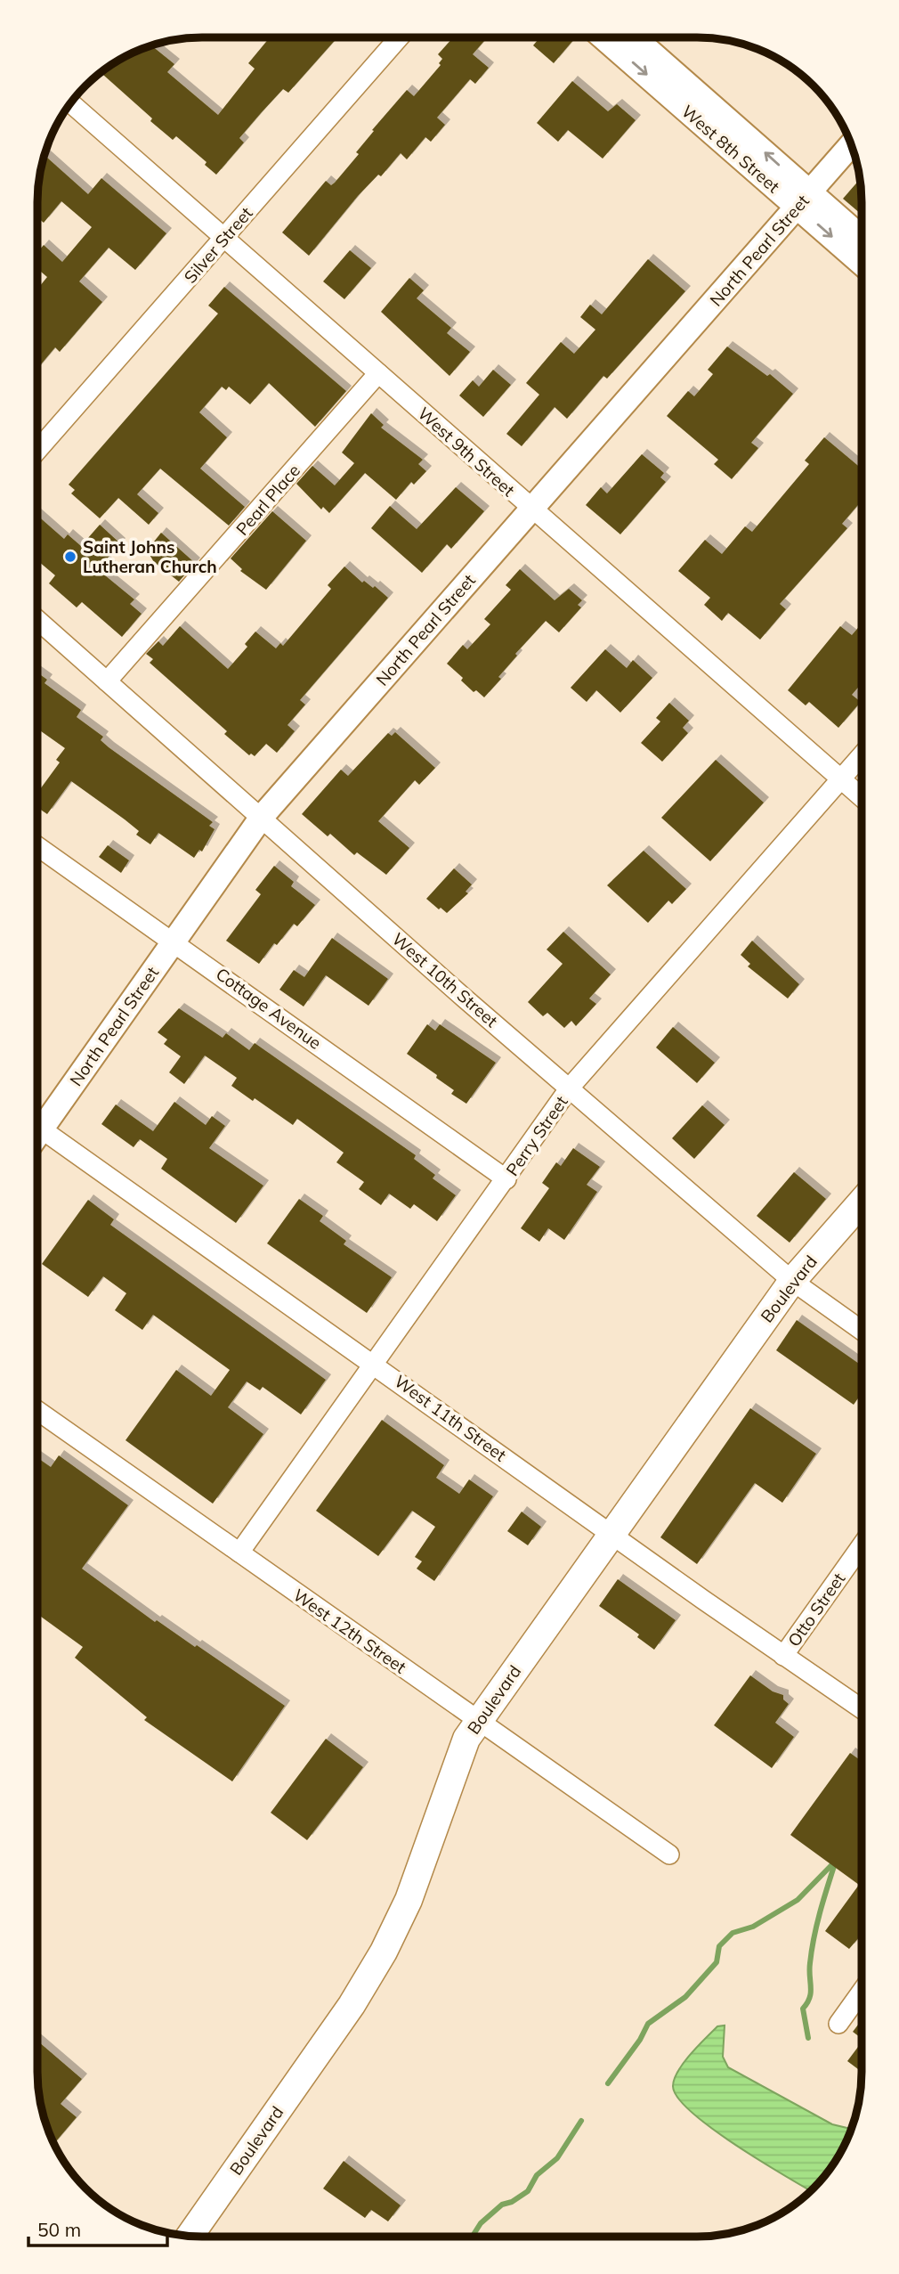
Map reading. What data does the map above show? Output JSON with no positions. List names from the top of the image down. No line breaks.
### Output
{"streets":{"main road":["Boulevard"],"street":["West 8th Street","Silver Street","North Pearl Street","West 9th Street","Pearl Place","West 10th Street","Cottage Avenue","Perry Street","West 11th Street","Otto Street","West 12th Street"]},"crossings":[["West 8th Street","North Pearl Street"],["Silver Street","West 9th Street"],["North Pearl Street","West 9th Street"],["North Pearl Street","West 10th Street"],["North Pearl Street","Cottage Avenue"],["West 9th Street","Pearl Place"],["West 9th Street","Perry Street"],["Pearl Place","West 10th Street"],["West 10th Street","Perry Street"],["West 10th Street","Boulevard"],["Cottage Avenue","Perry Street"],["Perry Street","West 11th Street"],["Perry Street","West 12th Street"],["Boulevard","West 11th Street"],["Boulevard","West 12th Street"],["West 11th Street","Otto Street"]],"places":["Saint Johns Lutheran Church"],"scale_bar":"50 m"}
